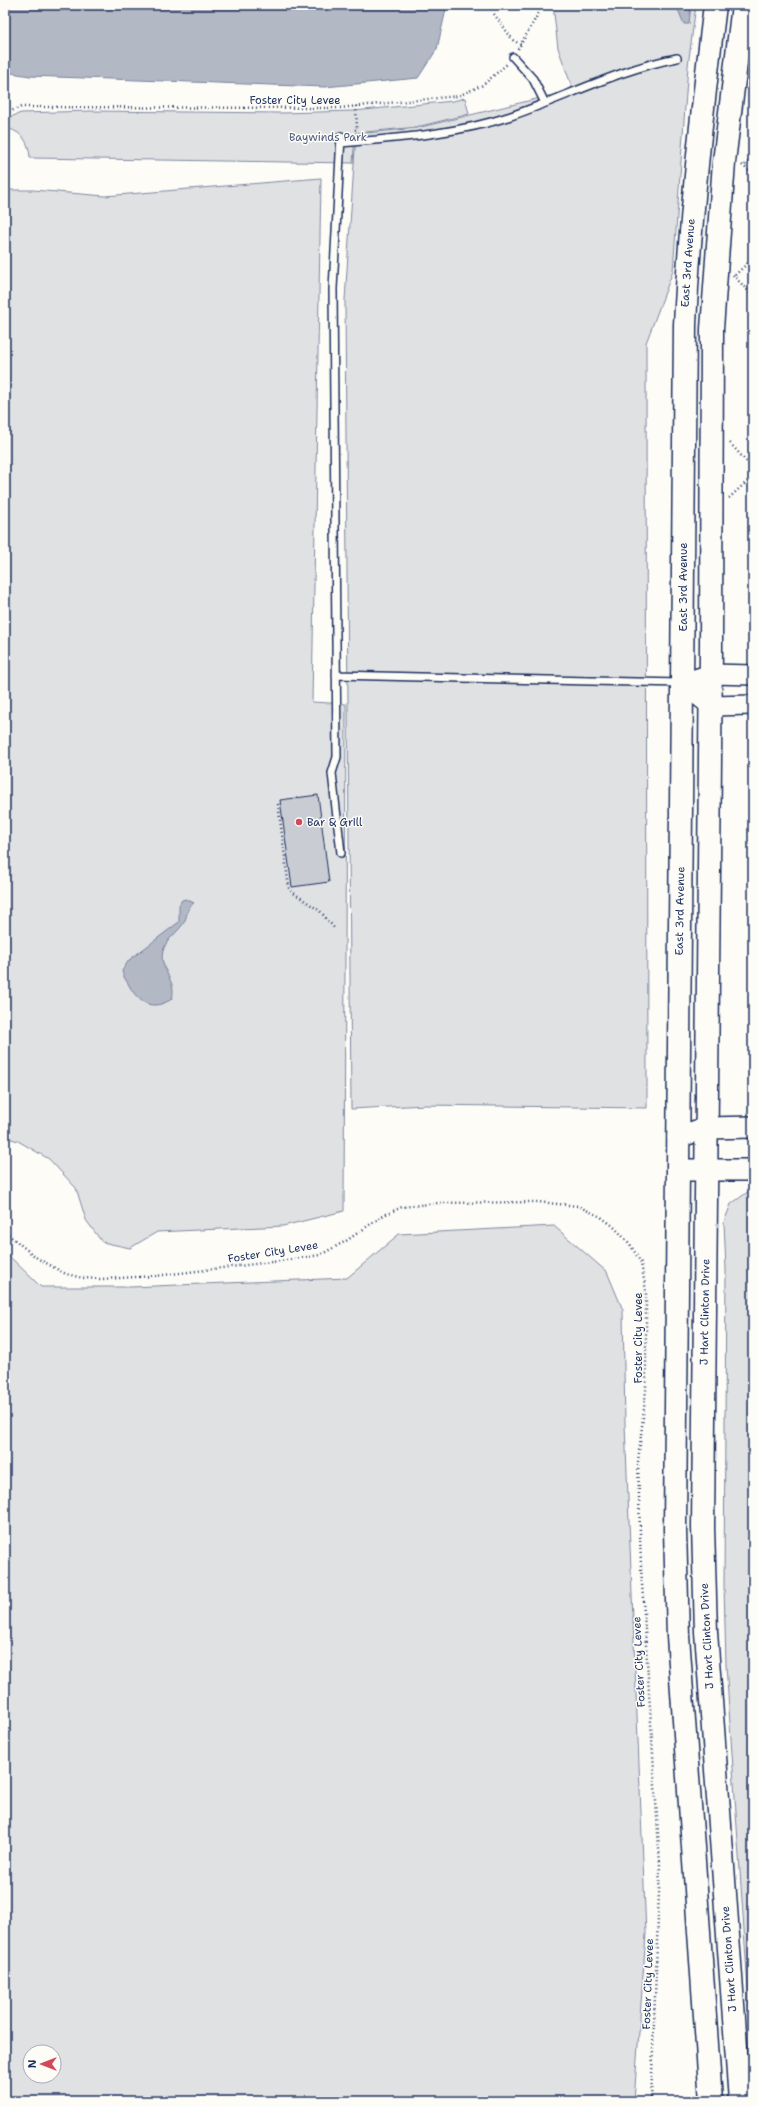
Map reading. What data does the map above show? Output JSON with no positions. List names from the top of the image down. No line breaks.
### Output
{"streets":{"main road":["East 3rd Avenue","J Hart Clinton Drive"],"path":["Foster City Levee"]},"parks":["Baywinds Park"],"places":["Bar & Grill"],"north":"left"}
